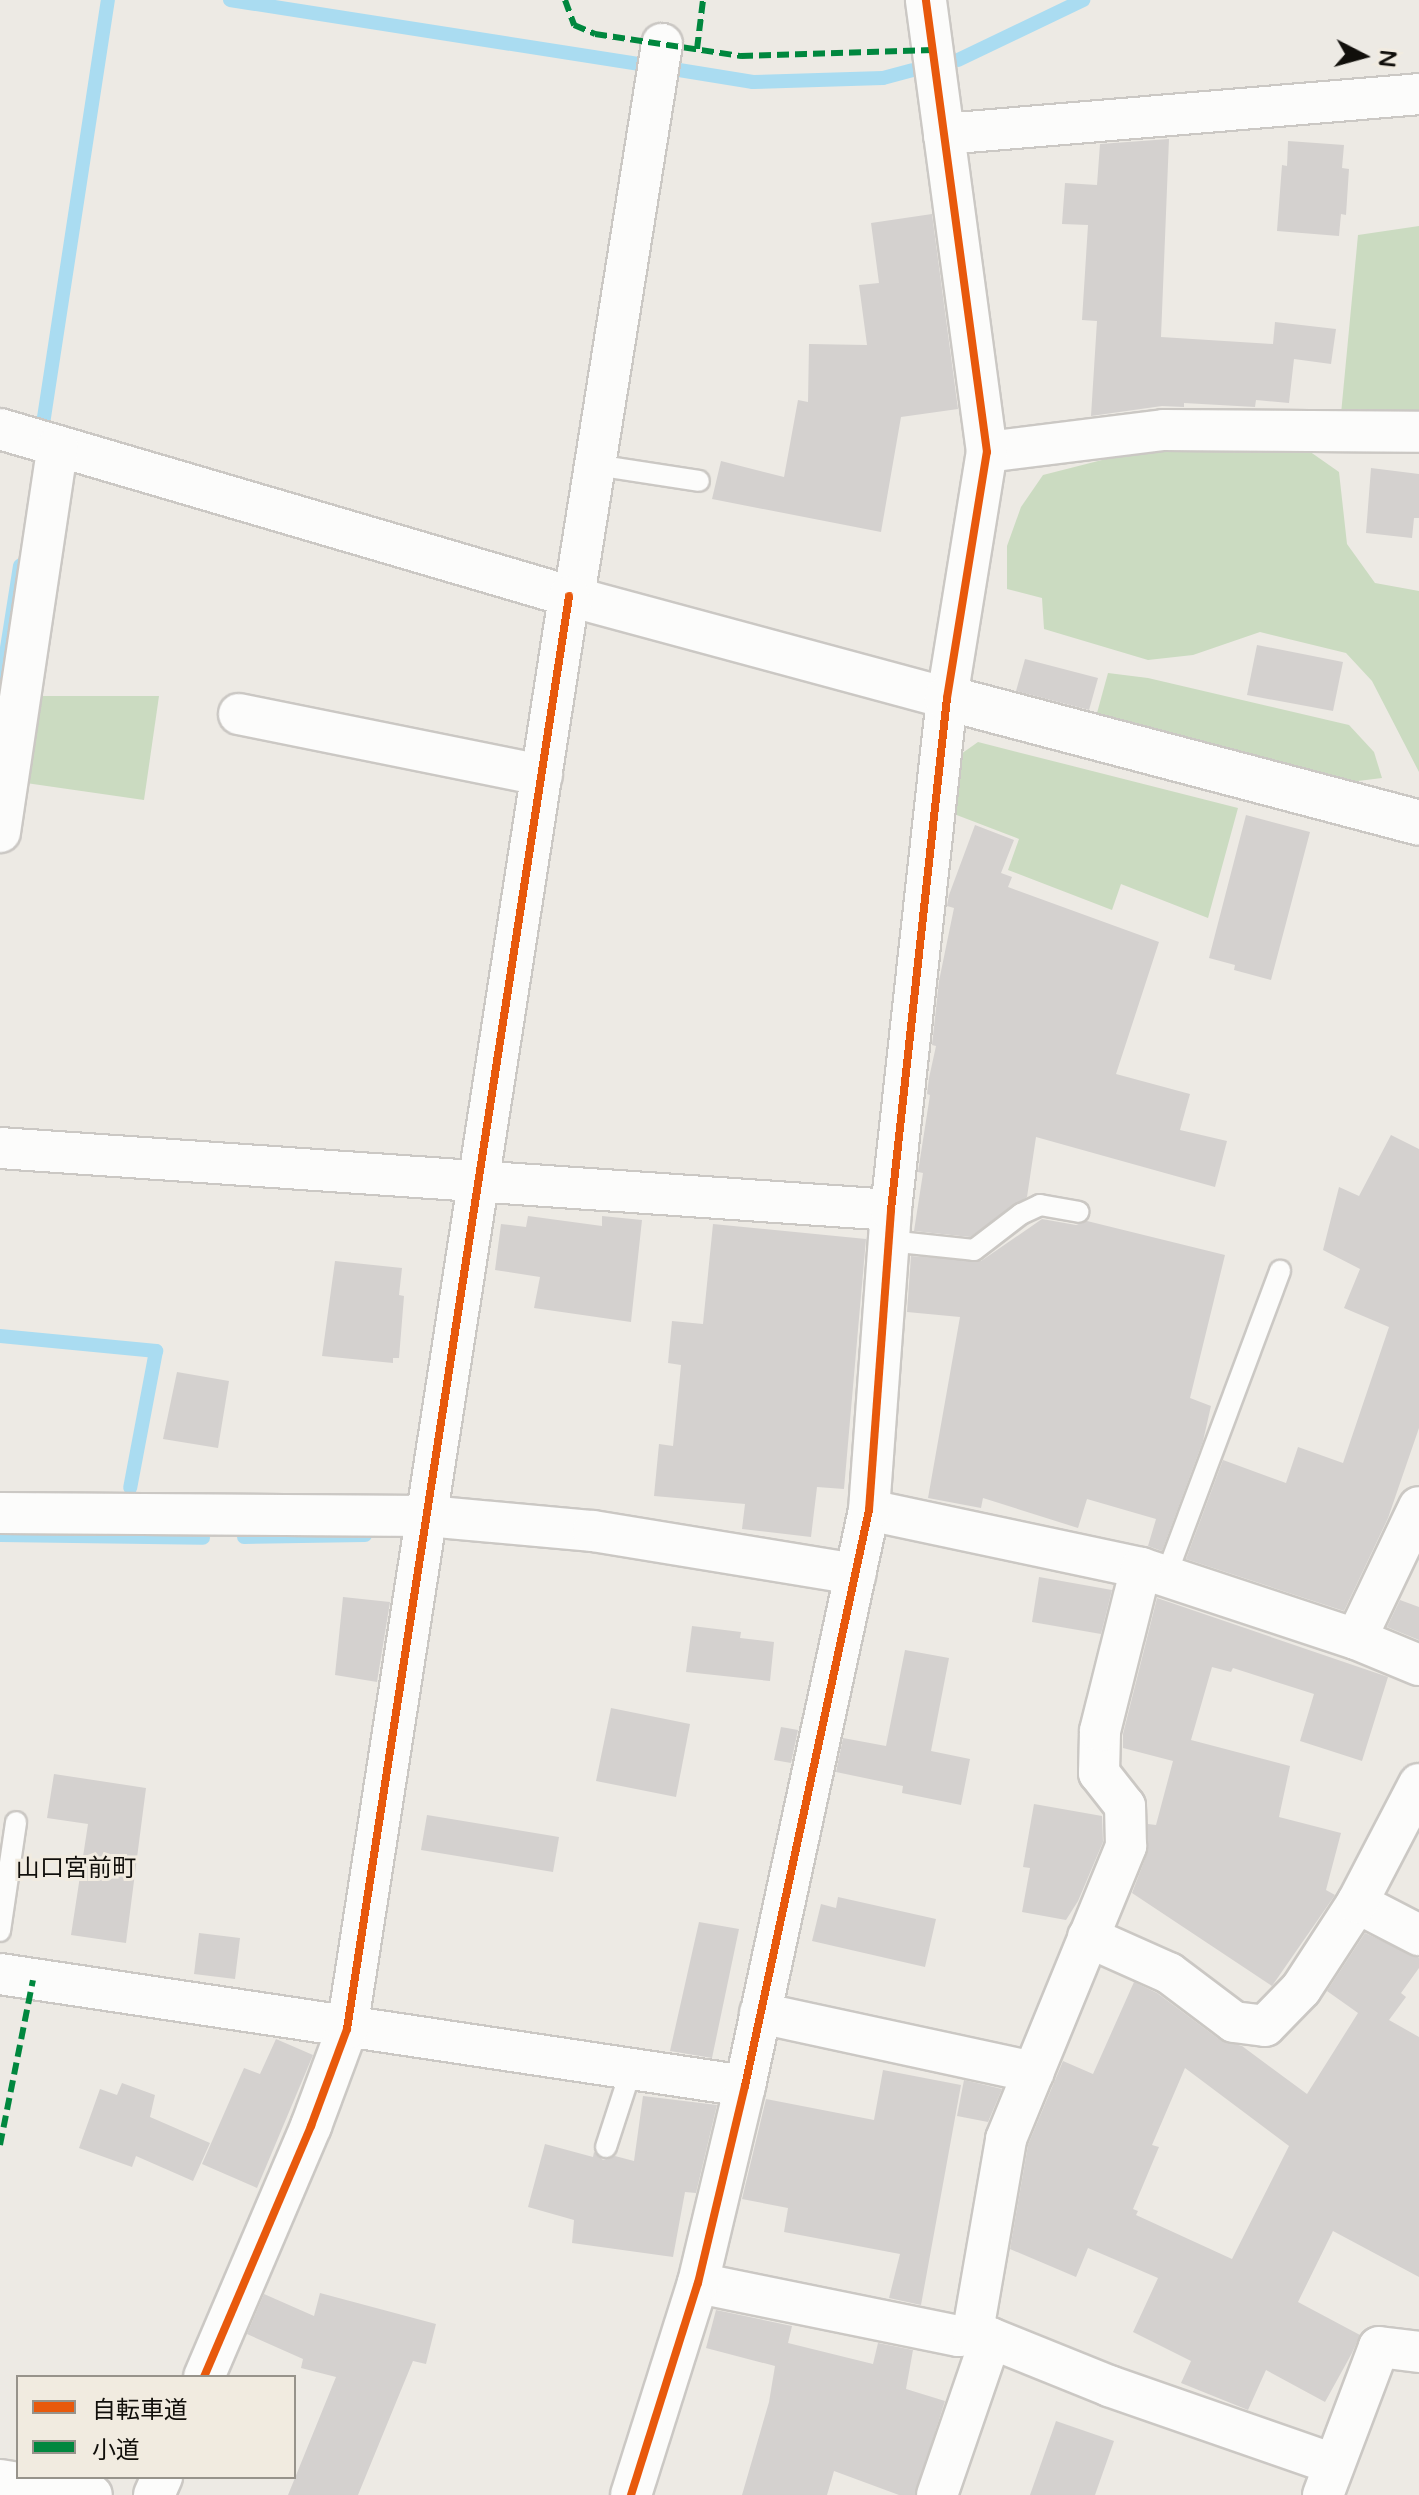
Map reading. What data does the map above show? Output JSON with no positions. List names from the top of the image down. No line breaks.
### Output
{"districts":["山口宮前町"],"legend":["自転車道","小道"],"north":"right"}
